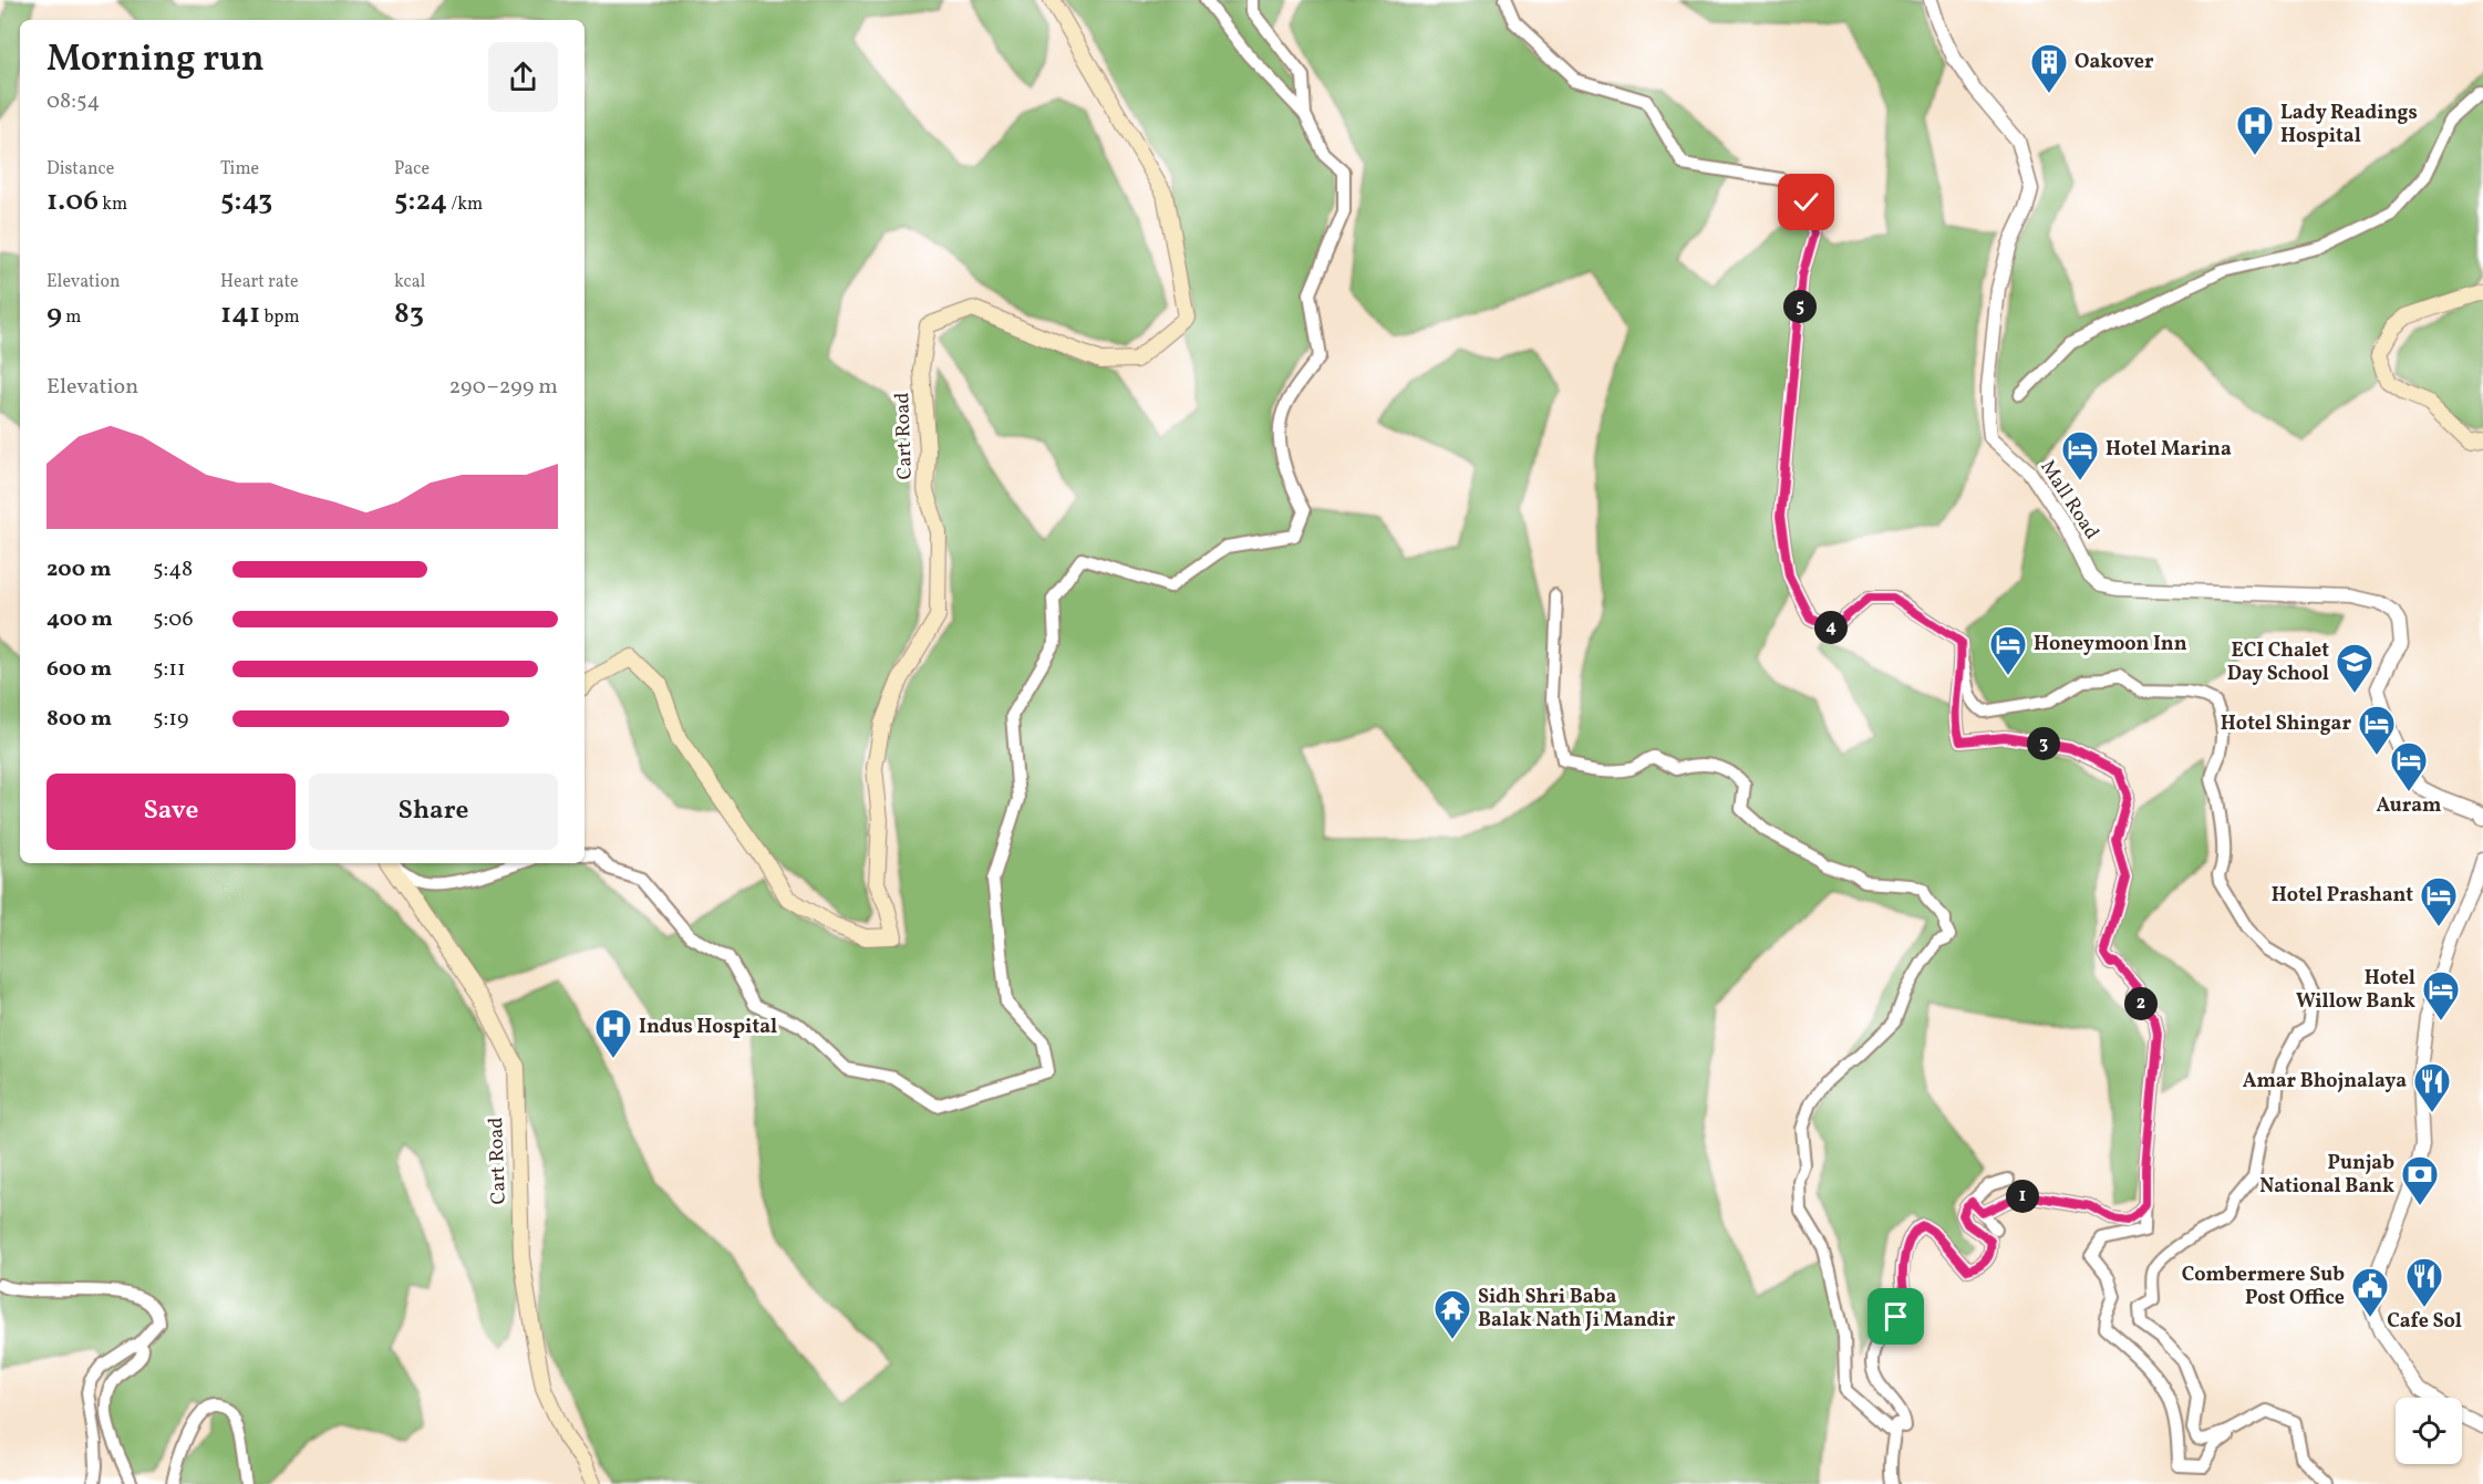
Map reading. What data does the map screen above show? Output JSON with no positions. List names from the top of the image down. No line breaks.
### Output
{"streets":{"main road":["Cart Road"],"street":["Mall Road"]},"places":{"building":["Oakover"],"hospital":["Lady Readings Hospital","Indus Hospital"],"hotel":["Hotel Marina","Honeymoon Inn","Hotel Shingar","Auram","Hotel Prashant","Hotel Willow Bank"],"school or university":["ECI Chalet Day School"],"restaurant":["Amar Bhojnalaya","Cafe Sol"],"bank":["Punjab National Bank"],"public building":["Combermere Sub Post Office"],"temple":["Sidh Shri Baba Balak Nath Ji Mandir"]},"page":{"heading":["Morning run","08:54"],"stats":[["Distance","1.06 km"],["Time","5:43"],["Pace","5:24 /km"],["Elevation","9 m"],["Heart rate","141 bpm"],["kcal","83"]],"pins":["5","4","3","2","1"],"chart":["Elevation","290–299 m"],"list":[{"name":"200 m","note":"5:48"},{"name":"400 m","note":"5:06"},{"name":"600 m","note":"5:11"},{"name":"800 m","note":"5:19"}],"buttons":["Save","Share"]}}
